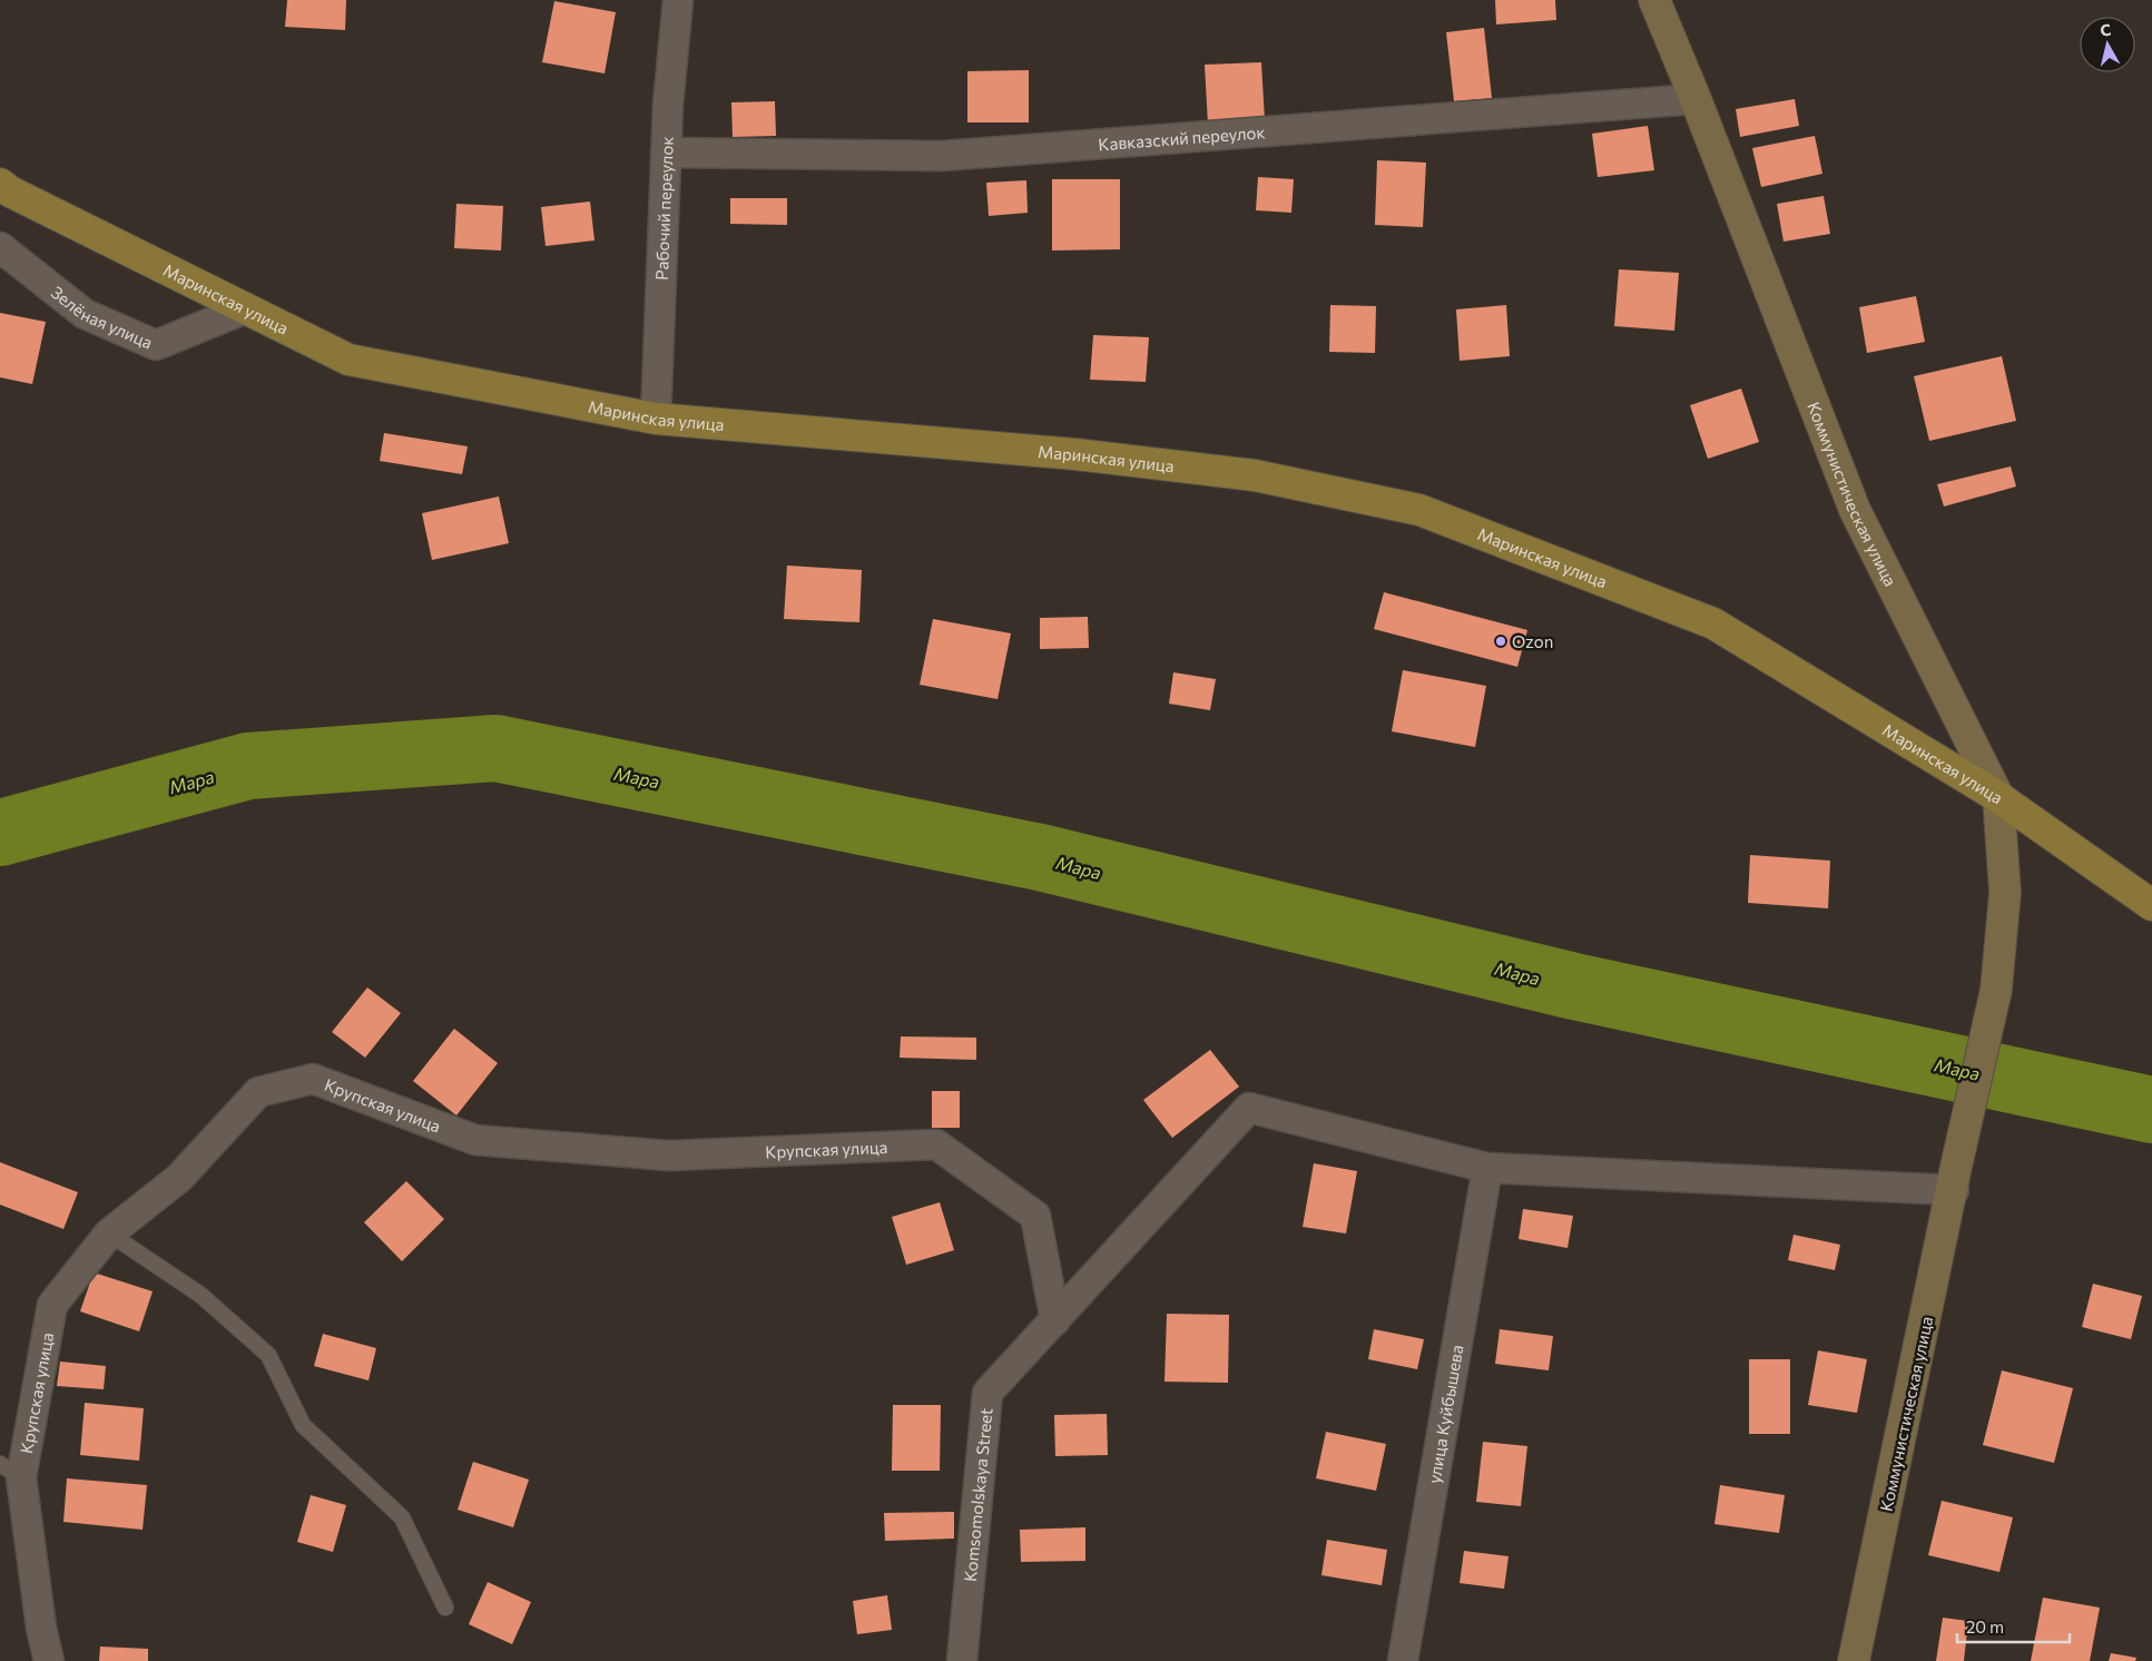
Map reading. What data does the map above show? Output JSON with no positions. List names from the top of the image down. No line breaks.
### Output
{"streets":{"main road":["Маринская улица"],"street":["Кавказский переулок","Рабочий переулок","Зелёная улица","Коммунистическая улица","Крупская улица","улица Куйбышева","Komsomolskaya Street"]},"crossings":[["Кавказский переулок","Рабочий переулок"],["Кавказский переулок","Коммунистическая улица"],["Рабочий переулок","Маринская улица"],["Маринская улица","Зелёная улица"],["Маринская улица","Коммунистическая улица"],["Крупская улица","Komsomolskaya Street"],["улица Куйбышева","Komsomolskaya Street"]],"water":["Мара"],"places":["Ozon"],"scale_bar":"20 m","north":"top"}
